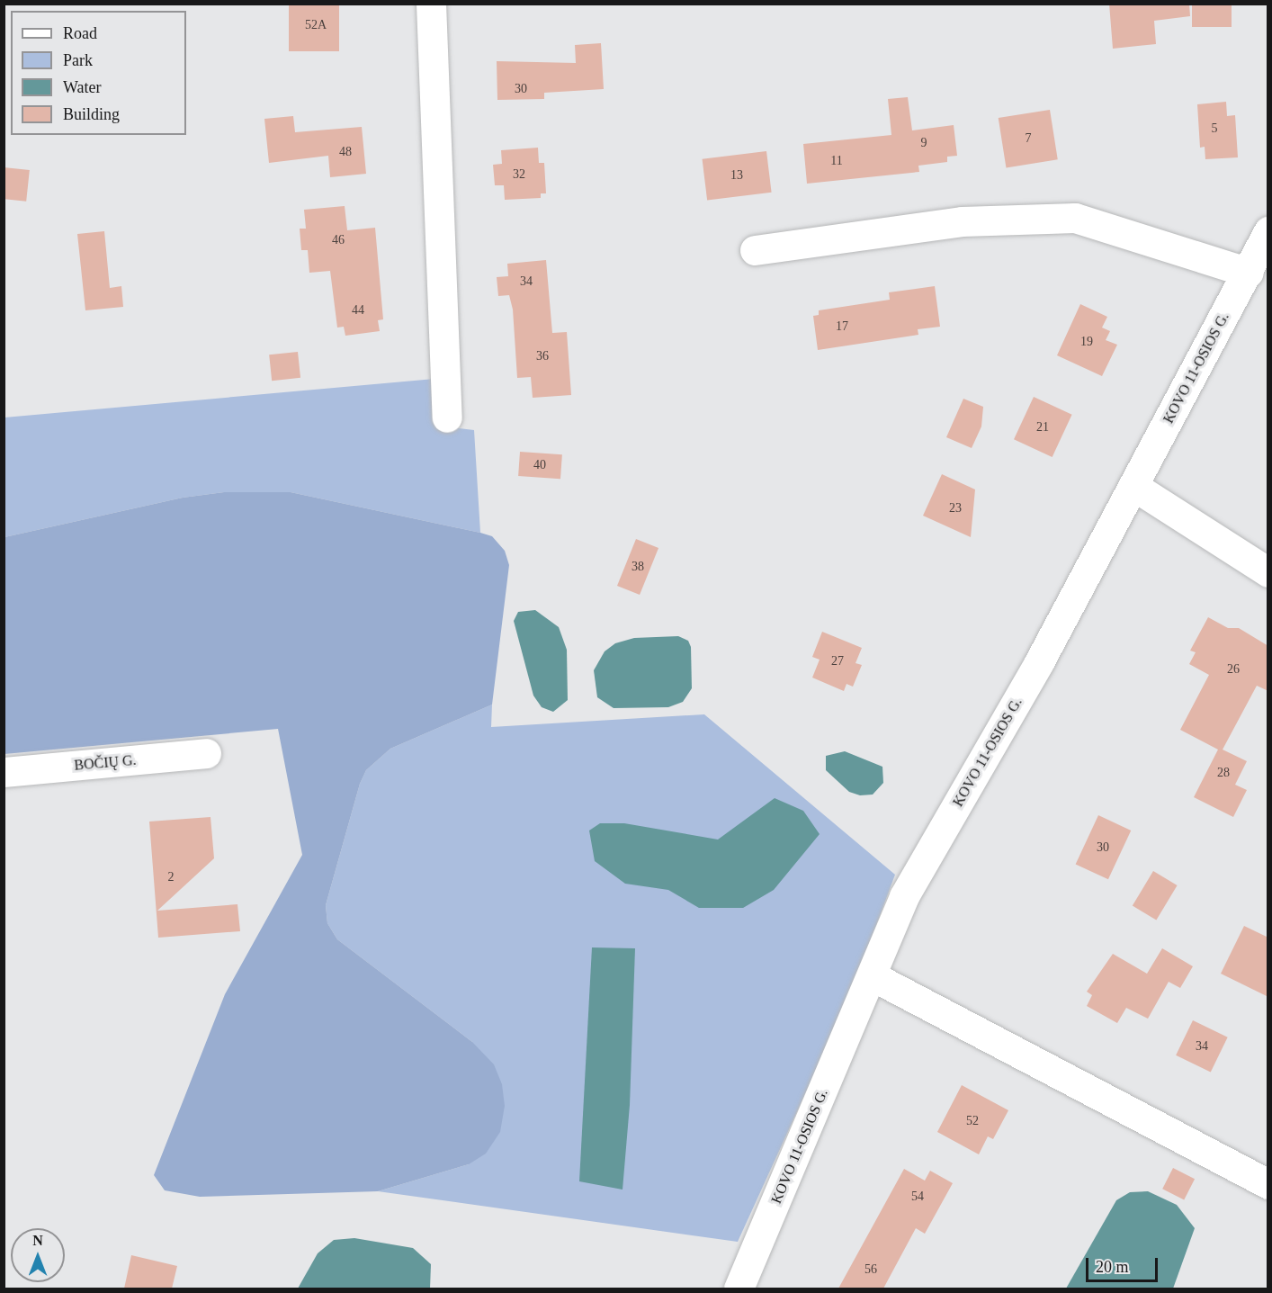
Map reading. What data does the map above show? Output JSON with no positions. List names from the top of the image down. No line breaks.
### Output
{"streets":{"street":["KOVO 11-OSIOS G.","BOČIŲ G."]},"house_numbers":["52A","30","5","7","9","48","11","32","13","46","34","44","17","19","36","21","40","23","38","27","26","28","30","2","34","52","54","56"],"legend":["Road","Park","Water","Building"],"scale_bar":"20 m","north":"top"}
